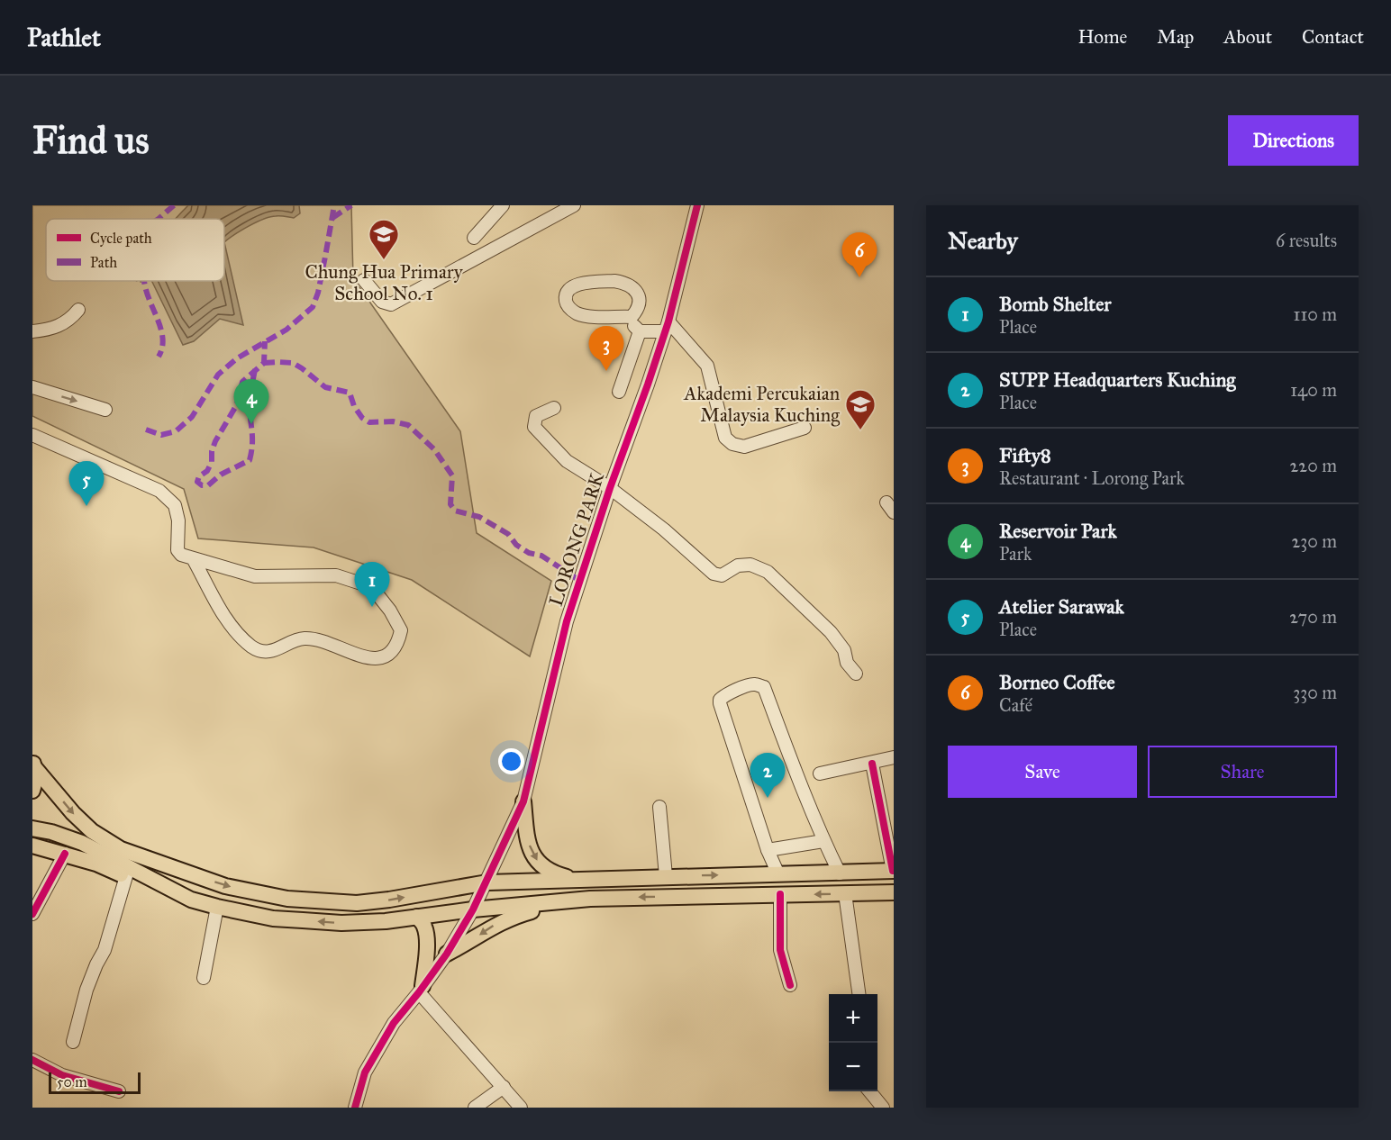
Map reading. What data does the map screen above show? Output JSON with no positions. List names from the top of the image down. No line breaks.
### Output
{"streets":{"street":["LORONG PARK"]},"places":{"school or university":["Chung Hua Primary School No. 1","Akademi Percukaian Malaysia Kuching"]},"legend":["Cycle path","Path"],"scale_bar":"50 m","page":{"header":"Pathlet","nav":["Home","Map","About","Contact"],"buttons":["Directions",["Save","Share"]],"title":"Find us","heading":["Nearby","6 results"],"pins":["6","3","4","5","1","2"],"list":[{"mark":"1","name":"Bomb Shelter","note":"Place","value":"110 m"},{"mark":"2","name":"SUPP Headquarters Kuching","note":"Place","value":"140 m"},{"mark":"3","name":"Fifty8","note":"Restaurant · Lorong Park","value":"220 m"},{"mark":"4","name":"Reservoir Park","note":"Park","value":"230 m"},{"mark":"5","name":"Atelier Sarawak","note":"Place","value":"270 m"},{"mark":"6","name":"Borneo Coffee","note":"Café","value":"330 m"}],"map_buttons":["+","−"],"scale":"50 m"}}
